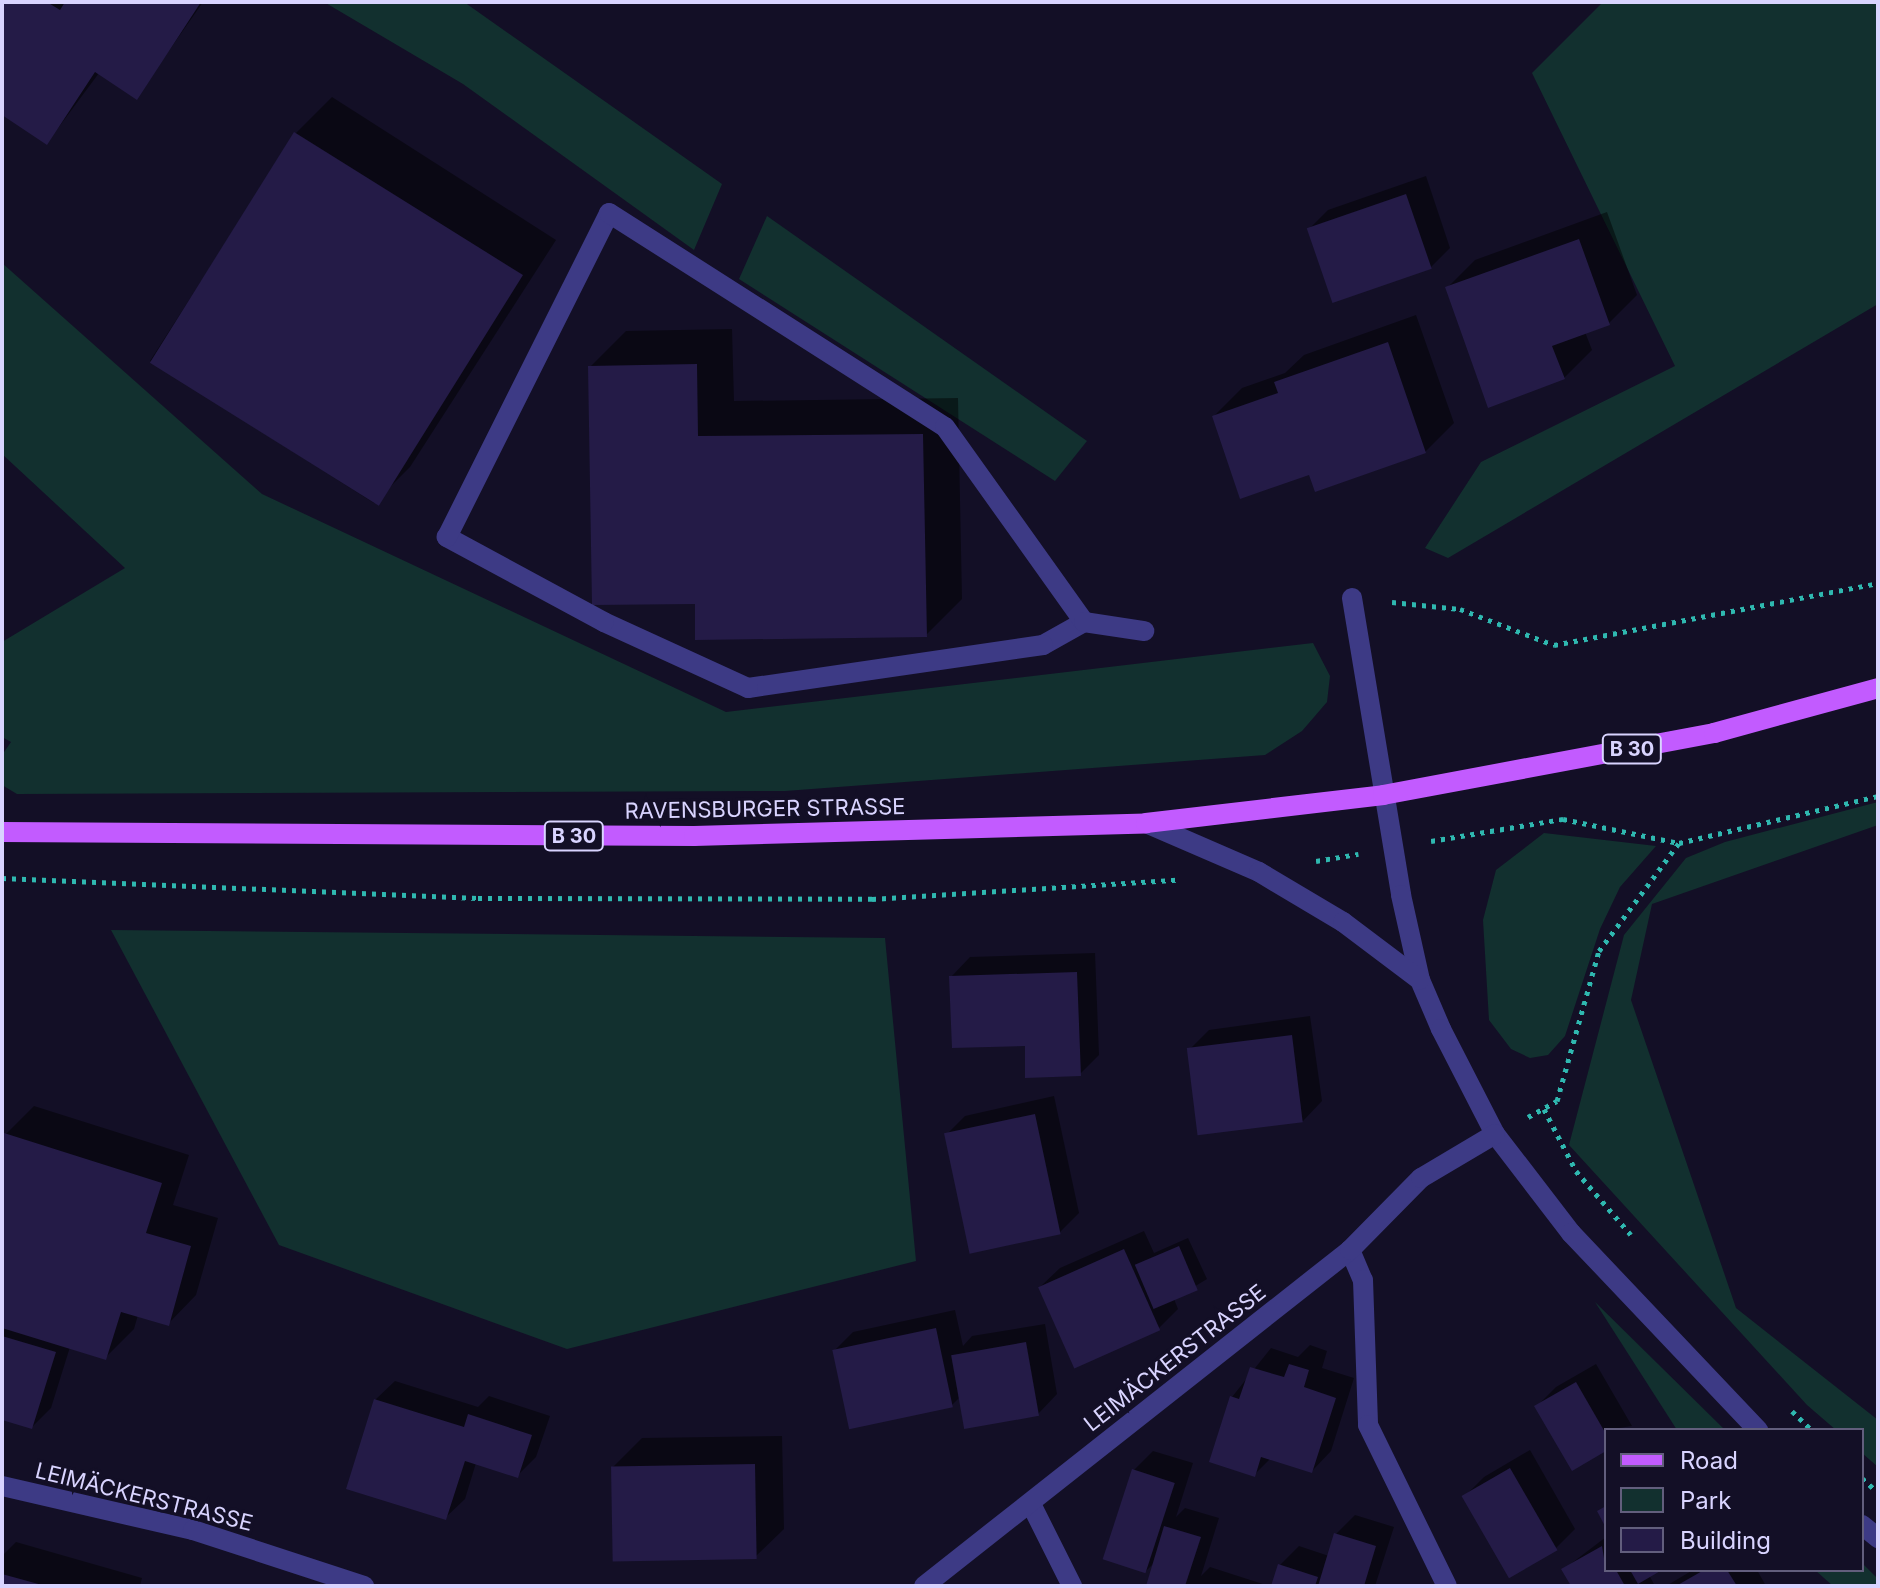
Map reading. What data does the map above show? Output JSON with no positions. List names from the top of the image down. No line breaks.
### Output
{"streets":{"main road":["B 30","RAVENSBURGER STRASSE"],"street":["LEIMÄCKERSTRASSE"]},"crossings":[["B 30","RAVENSBURGER STRASSE"]],"legend":["Road","Park","Building"]}
